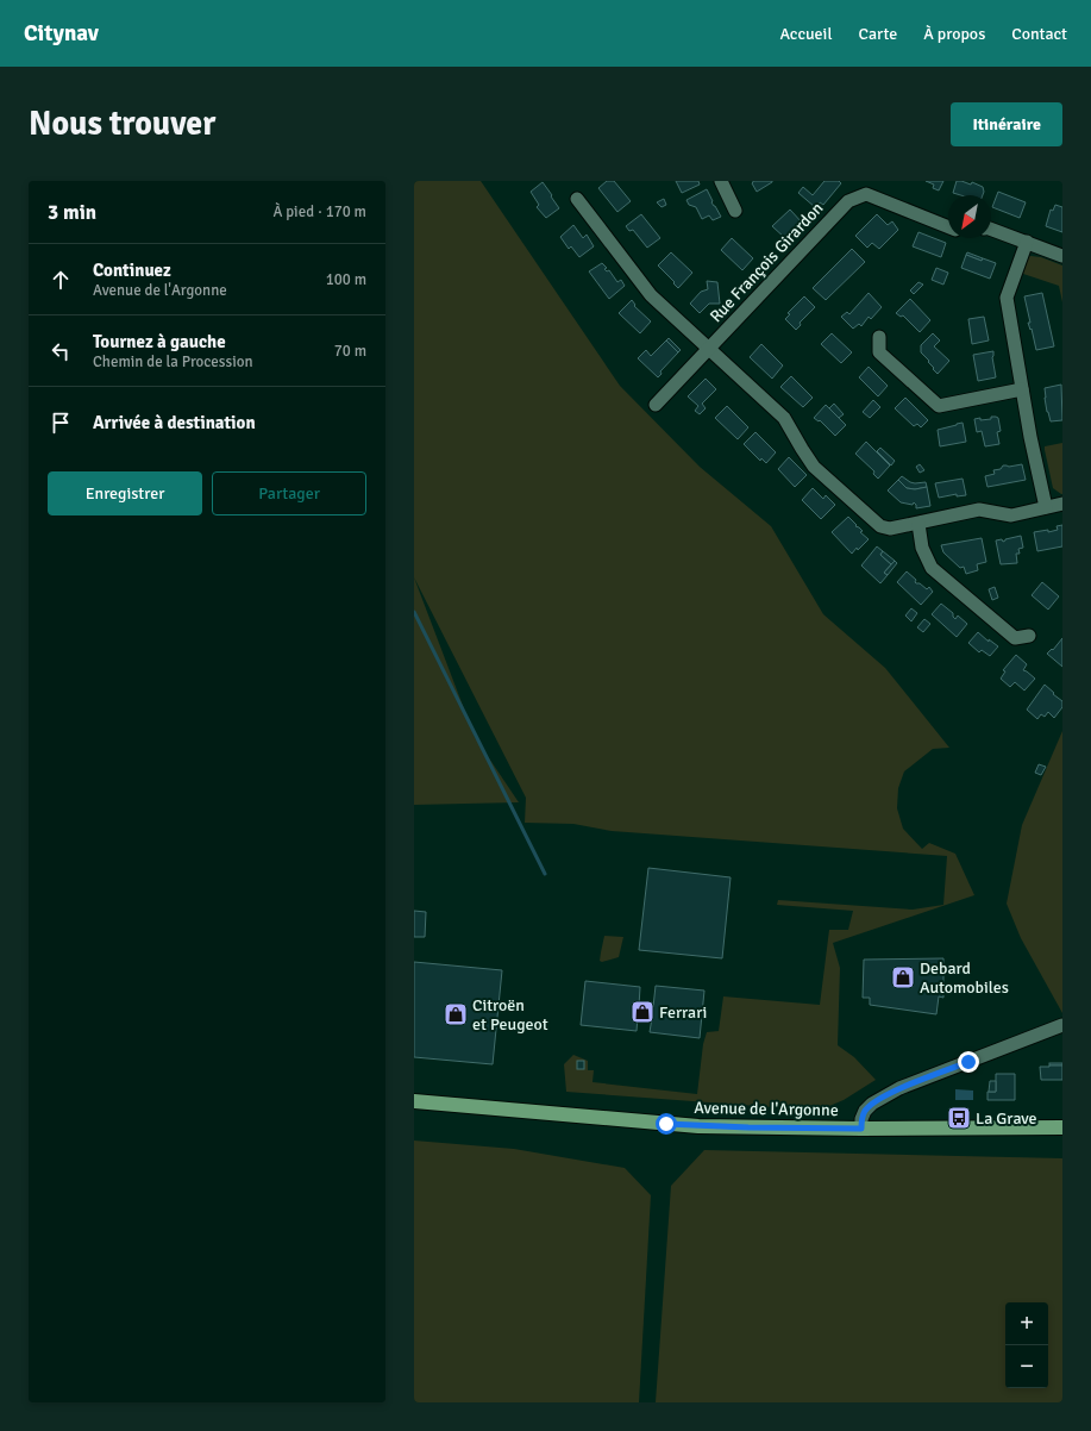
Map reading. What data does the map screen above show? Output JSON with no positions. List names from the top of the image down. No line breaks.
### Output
{"streets":{"main road":["Avenue de l'Argonne"],"street":["Rue François Girardon"]},"places":{"shop":["Debard Automobiles","Ferrari","Citroën et Peugeot"],"bus stop":["La Grave"]},"north":"bottom left","page":{"header":"Citynav","nav":["Accueil","Carte","À propos","Contact"],"buttons":["Itinéraire",["Enregistrer","Partager"]],"title":"Nous trouver","heading":["3 min","À pied · 170 m"],"list":[["Continuez","Avenue de l'Argonne","100 m"],["Tournez à gauche","Chemin de la Procession","70 m"],"Arrivée à destination"],"map_buttons":["+","−"]}}
